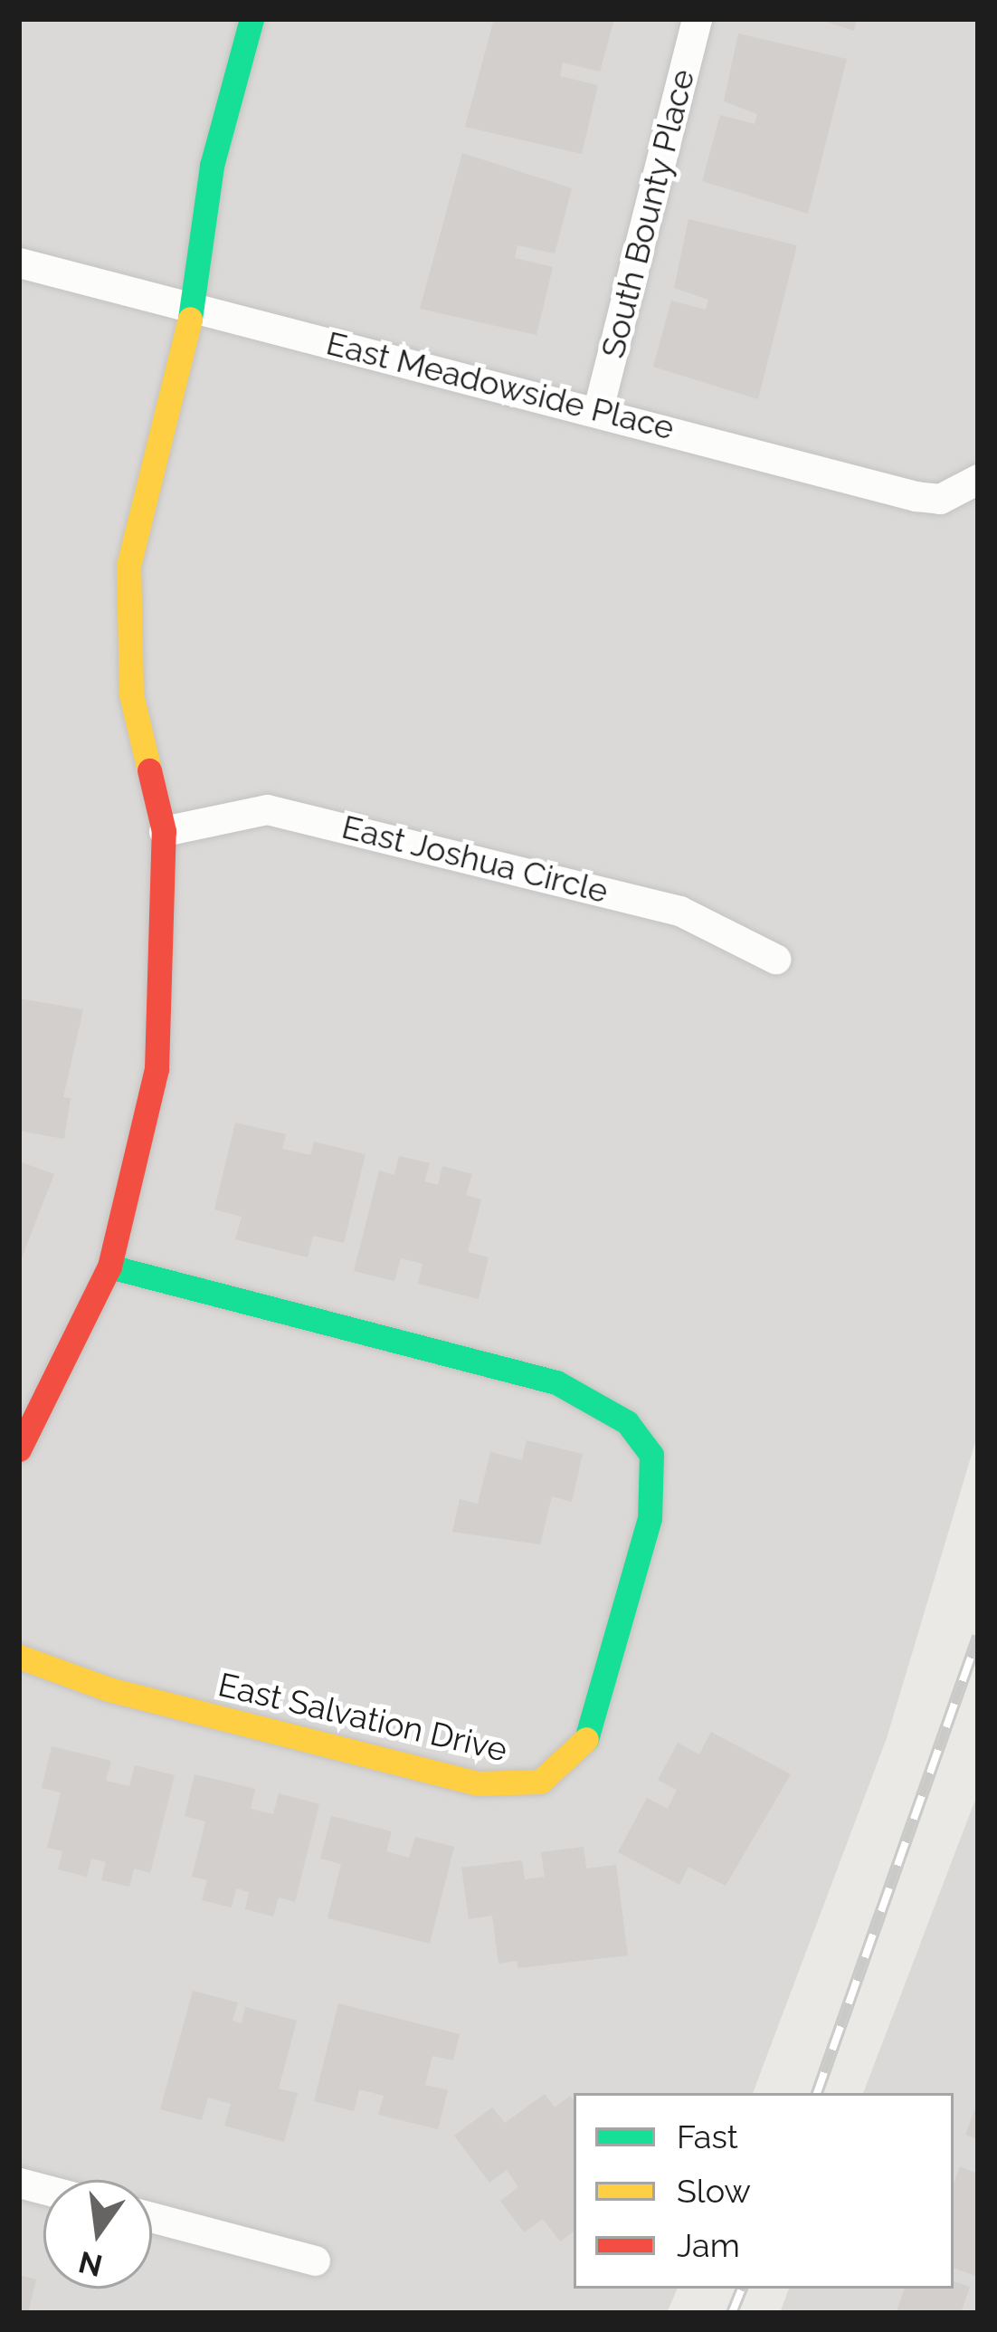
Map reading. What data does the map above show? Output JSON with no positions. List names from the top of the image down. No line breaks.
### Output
{"streets":{"street":["South Bounty Place","East Meadowside Place","East Joshua Circle","East Salvation Drive"]},"crossings":[["South Bounty Place","East Meadowside Place"]],"legend":["Fast","Slow","Jam"],"north":"bottom"}
